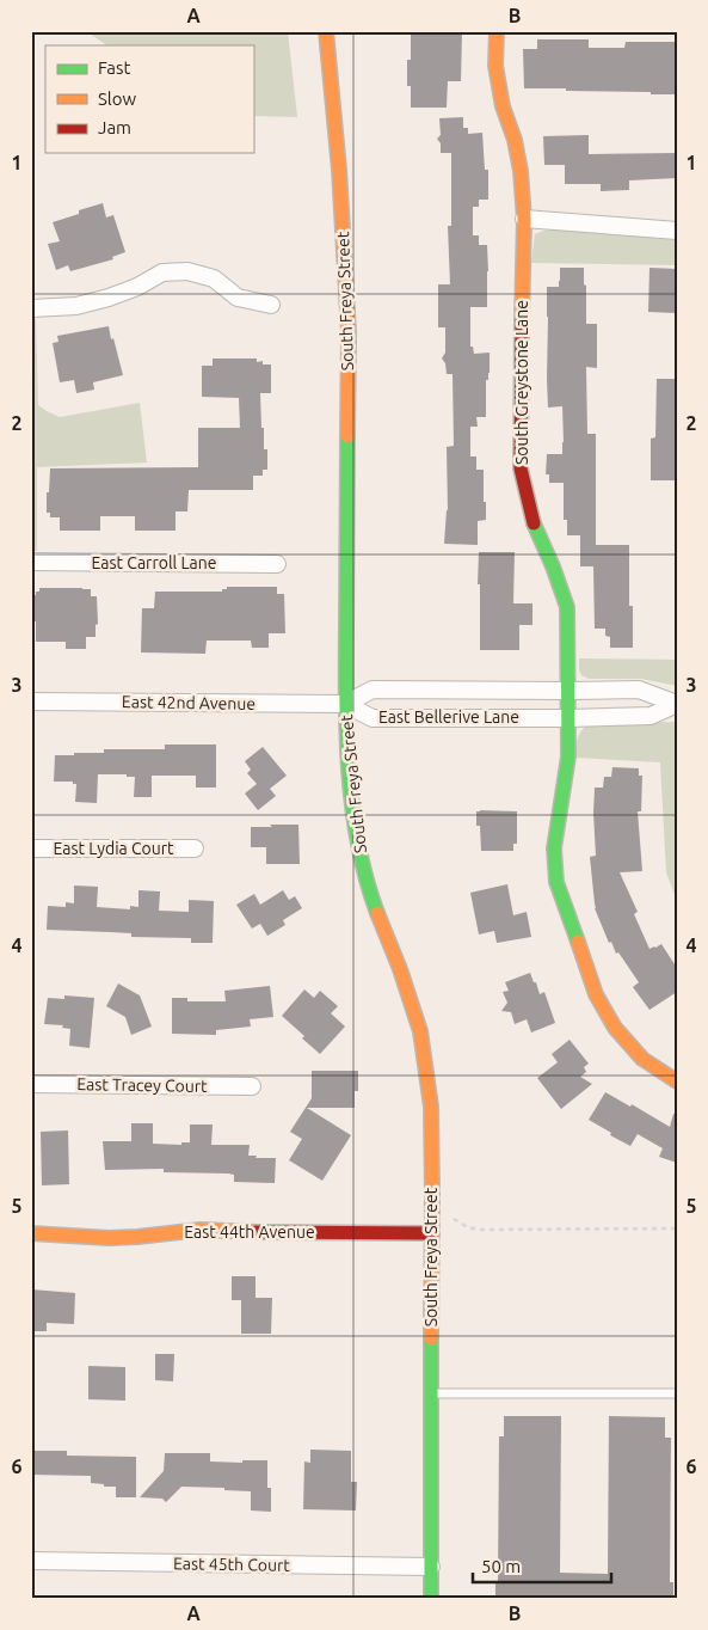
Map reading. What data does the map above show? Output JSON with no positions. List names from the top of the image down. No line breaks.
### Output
{"streets":{"main road":["South Freya Street","South Greystone Lane","East 44th Avenue"],"street":["East Carroll Lane","East 42nd Avenue","East Bellerive Lane","East Lydia Court","East Tracey Court","East 45th Court"]},"crossings":[["South Freya Street","East 42nd Avenue"],["South Freya Street","East Bellerive Lane"],["South Freya Street","East 44th Avenue"],["South Freya Street","East 45th Court"],["South Greystone Lane","East Bellerive Lane"],["East 42nd Avenue","East Bellerive Lane"]],"legend":["Fast","Slow","Jam"],"scale_bar":"50 m","grid":{"columns":["A","B"],"rows":["1","2","3","4","5","6"]}}
